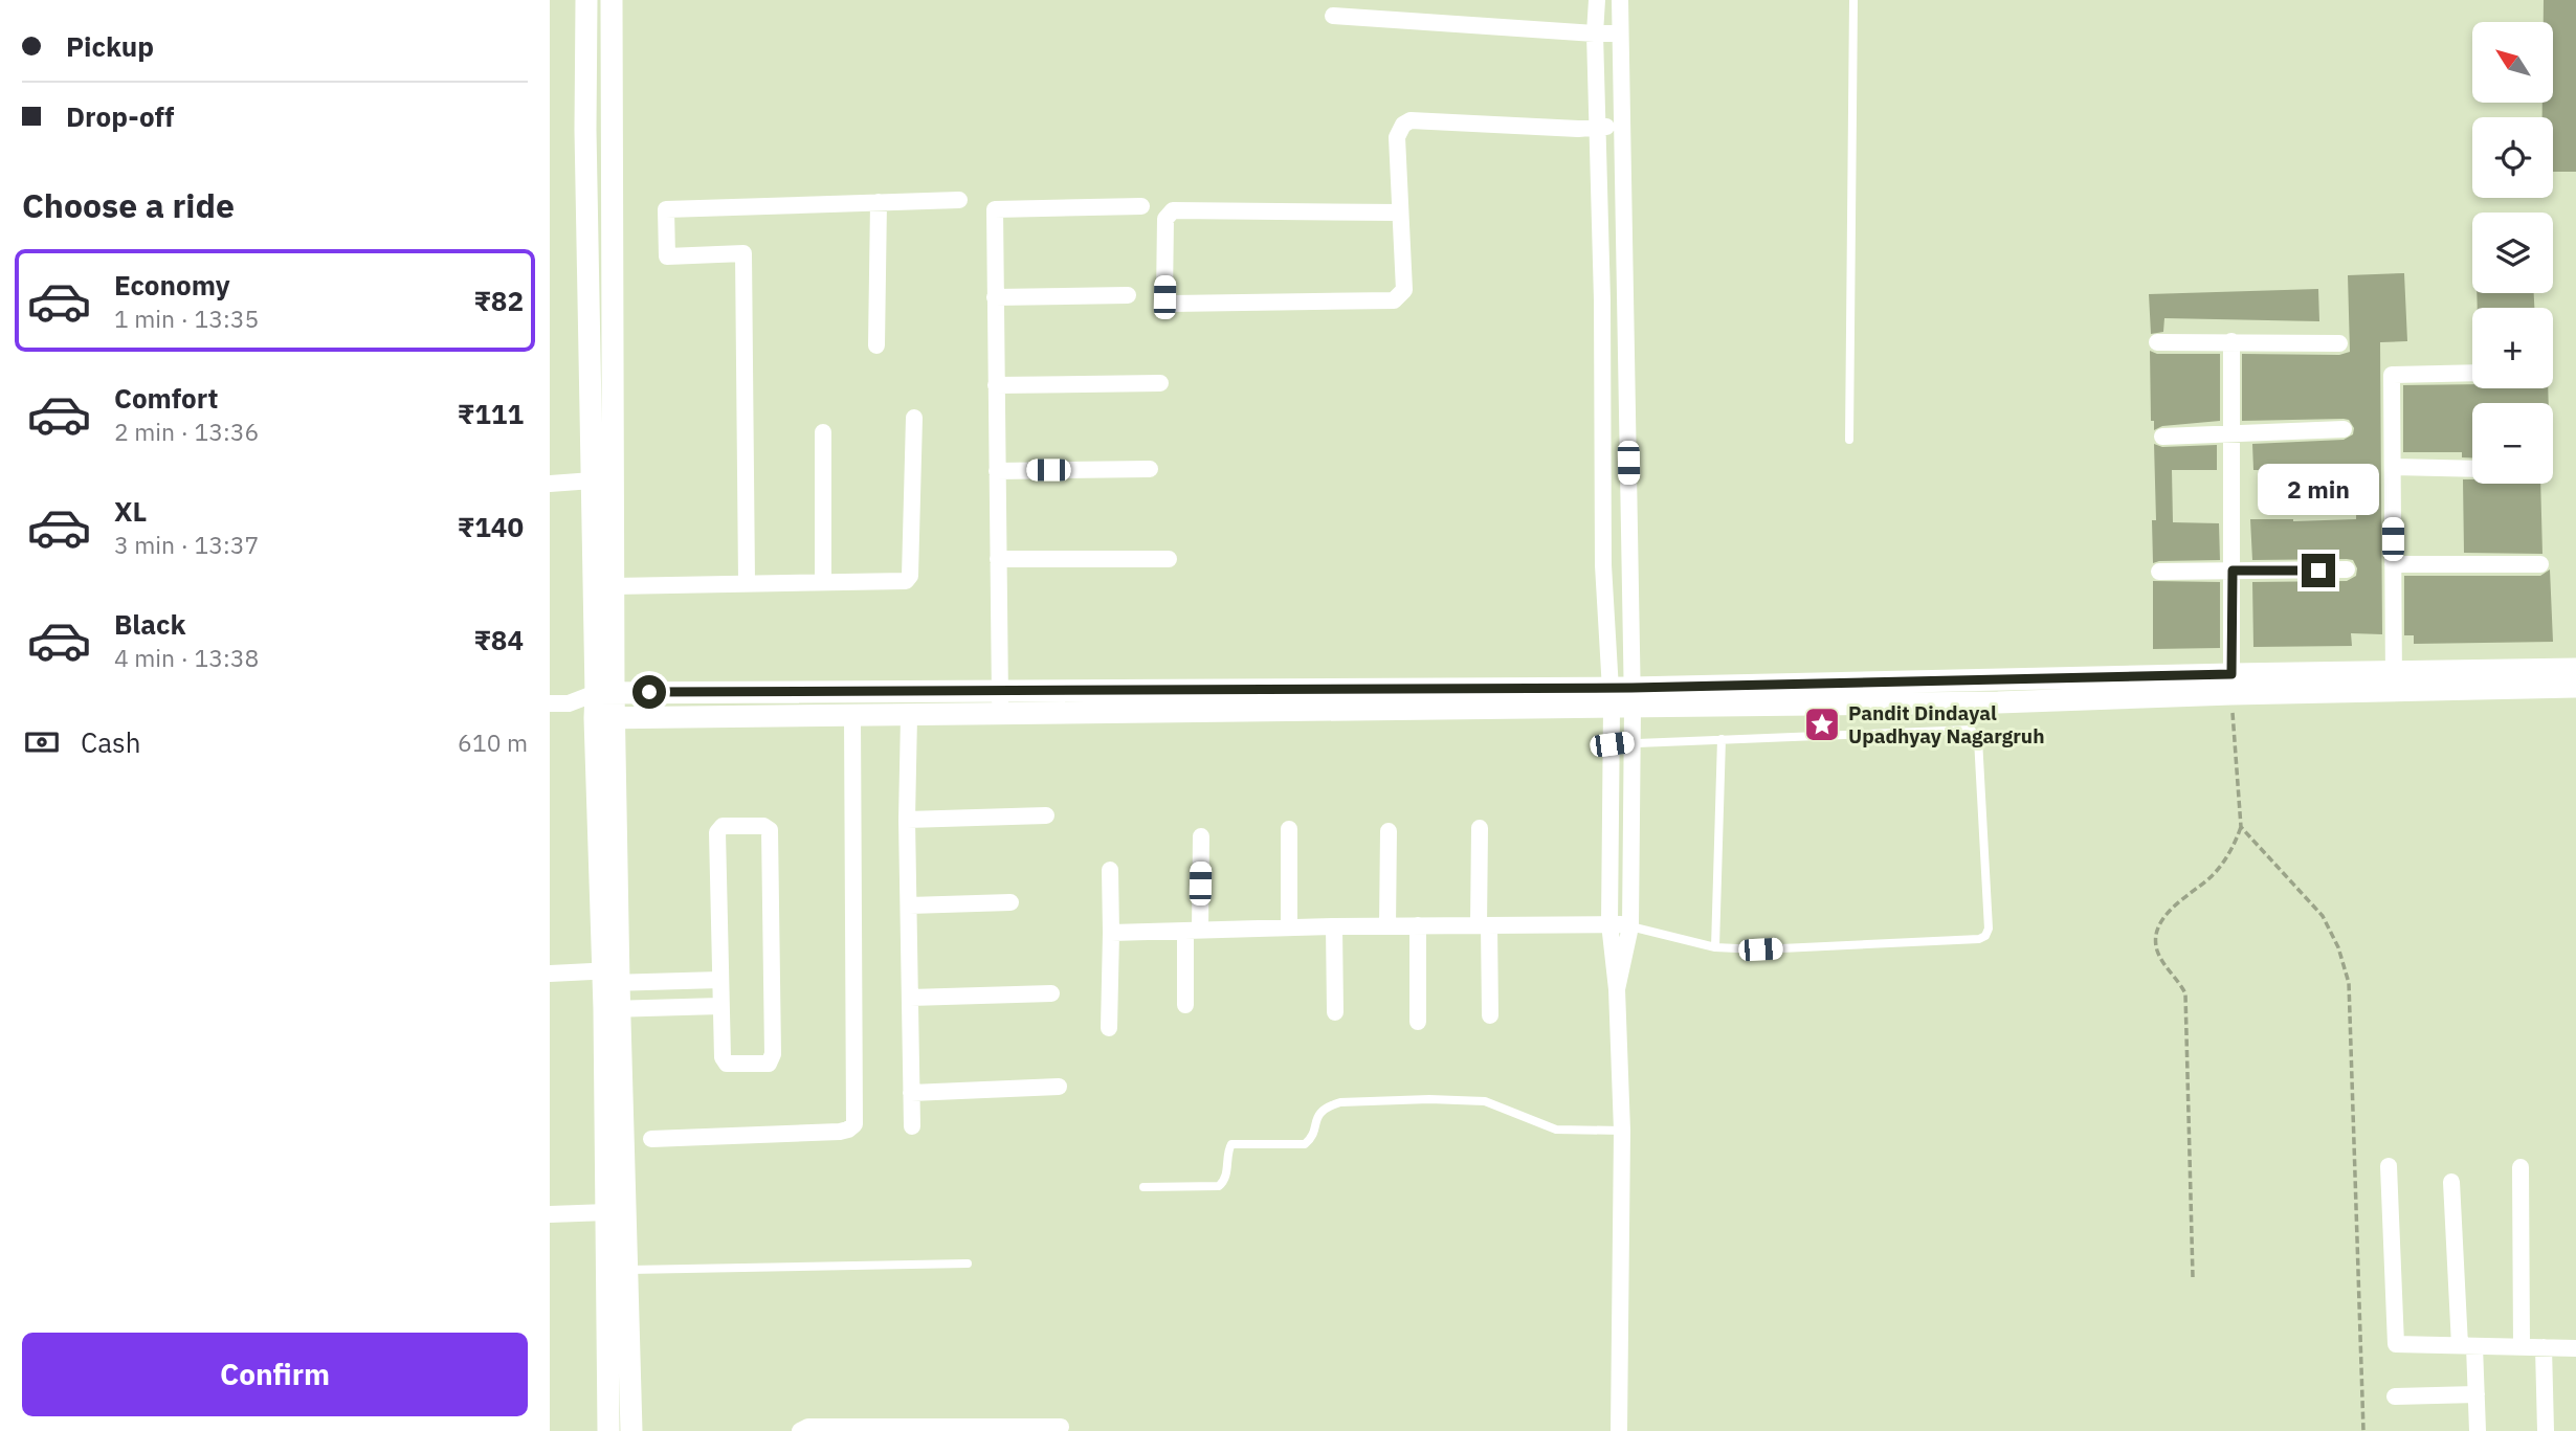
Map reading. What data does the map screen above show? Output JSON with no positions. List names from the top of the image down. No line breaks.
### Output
{"places":{"place":["Pandit Dindayal Upadhyay Nagargruh"]},"north":"top left","page":{"banner":["Pickup","Drop-off"],"map_buttons":["+","−"],"heading":"Choose a ride","list":[{"name":"Economy","note":"1 min · 13:35","value":"₹82"},{"name":"Comfort","note":"2 min · 13:36","value":"₹111"},{"name":"XL","note":"3 min · 13:37","value":"₹140"},{"name":"Black","note":"4 min · 13:38","value":"₹84"}],"bubble":"2 min","pay":["Cash","610 m"],"buttons":"Confirm"}}
